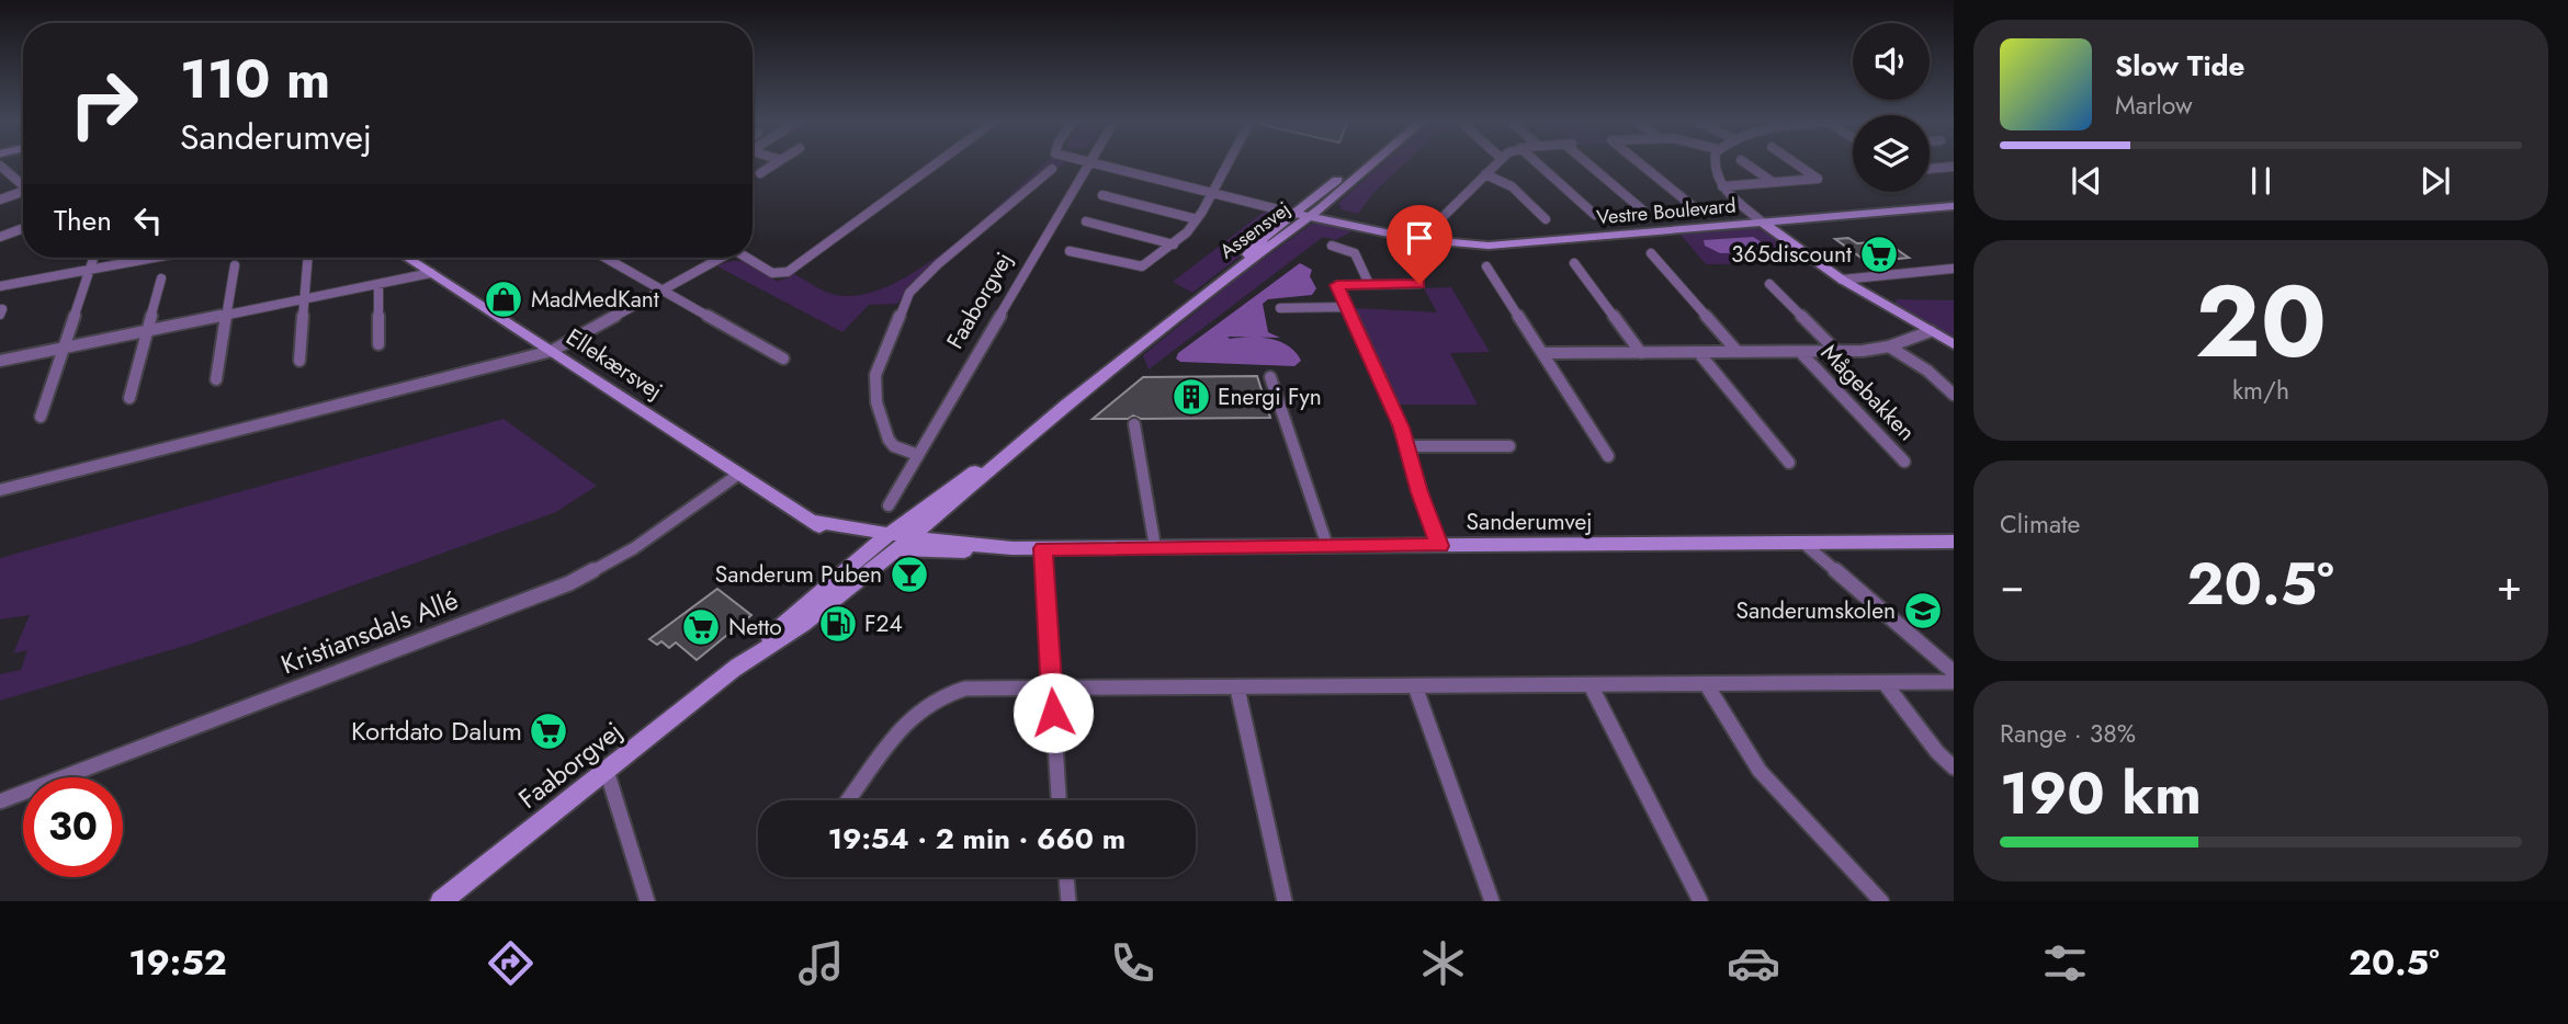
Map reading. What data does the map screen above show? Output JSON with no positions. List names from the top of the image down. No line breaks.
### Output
{"streets":{"street":["Vestre Boulevard","Assensvej","Faaborgvej","Ellekærsvej","Mågebakken","Sanderumvej","Kristiansdals Allé"]},"crossings":[["Vestre Boulevard","Assensvej"],["Assensvej","Faaborgvej"],["Assensvej","Ellekærsvej"],["Assensvej","Sanderumvej"],["Faaborgvej","Ellekærsvej"],["Faaborgvej","Sanderumvej"],["Ellekærsvej","Sanderumvej"],["Ellekærsvej","Kristiansdals Allé"]],"places":{"supermarket":["365discount","Netto","Kortdato Dalum"],"shop":["MadMedKant"],"building":["Energi Fyn"],"bar":["Sanderum Puben"],"school or university":["Sanderumskolen"],"fuel station":["F24"]},"page":{"turn":["110 m","Sanderumvej"],"song":["Slow Tide","Marlow"],"then":"Then","tile":[["20","km/h"],"Climate",["Range · 38%","190 km"]],"heat":["−","20.5°","+"],"limit":"30","trip":"19:54 · 2 min · 660 m","tabs":["19:52","20.5°"]}}
